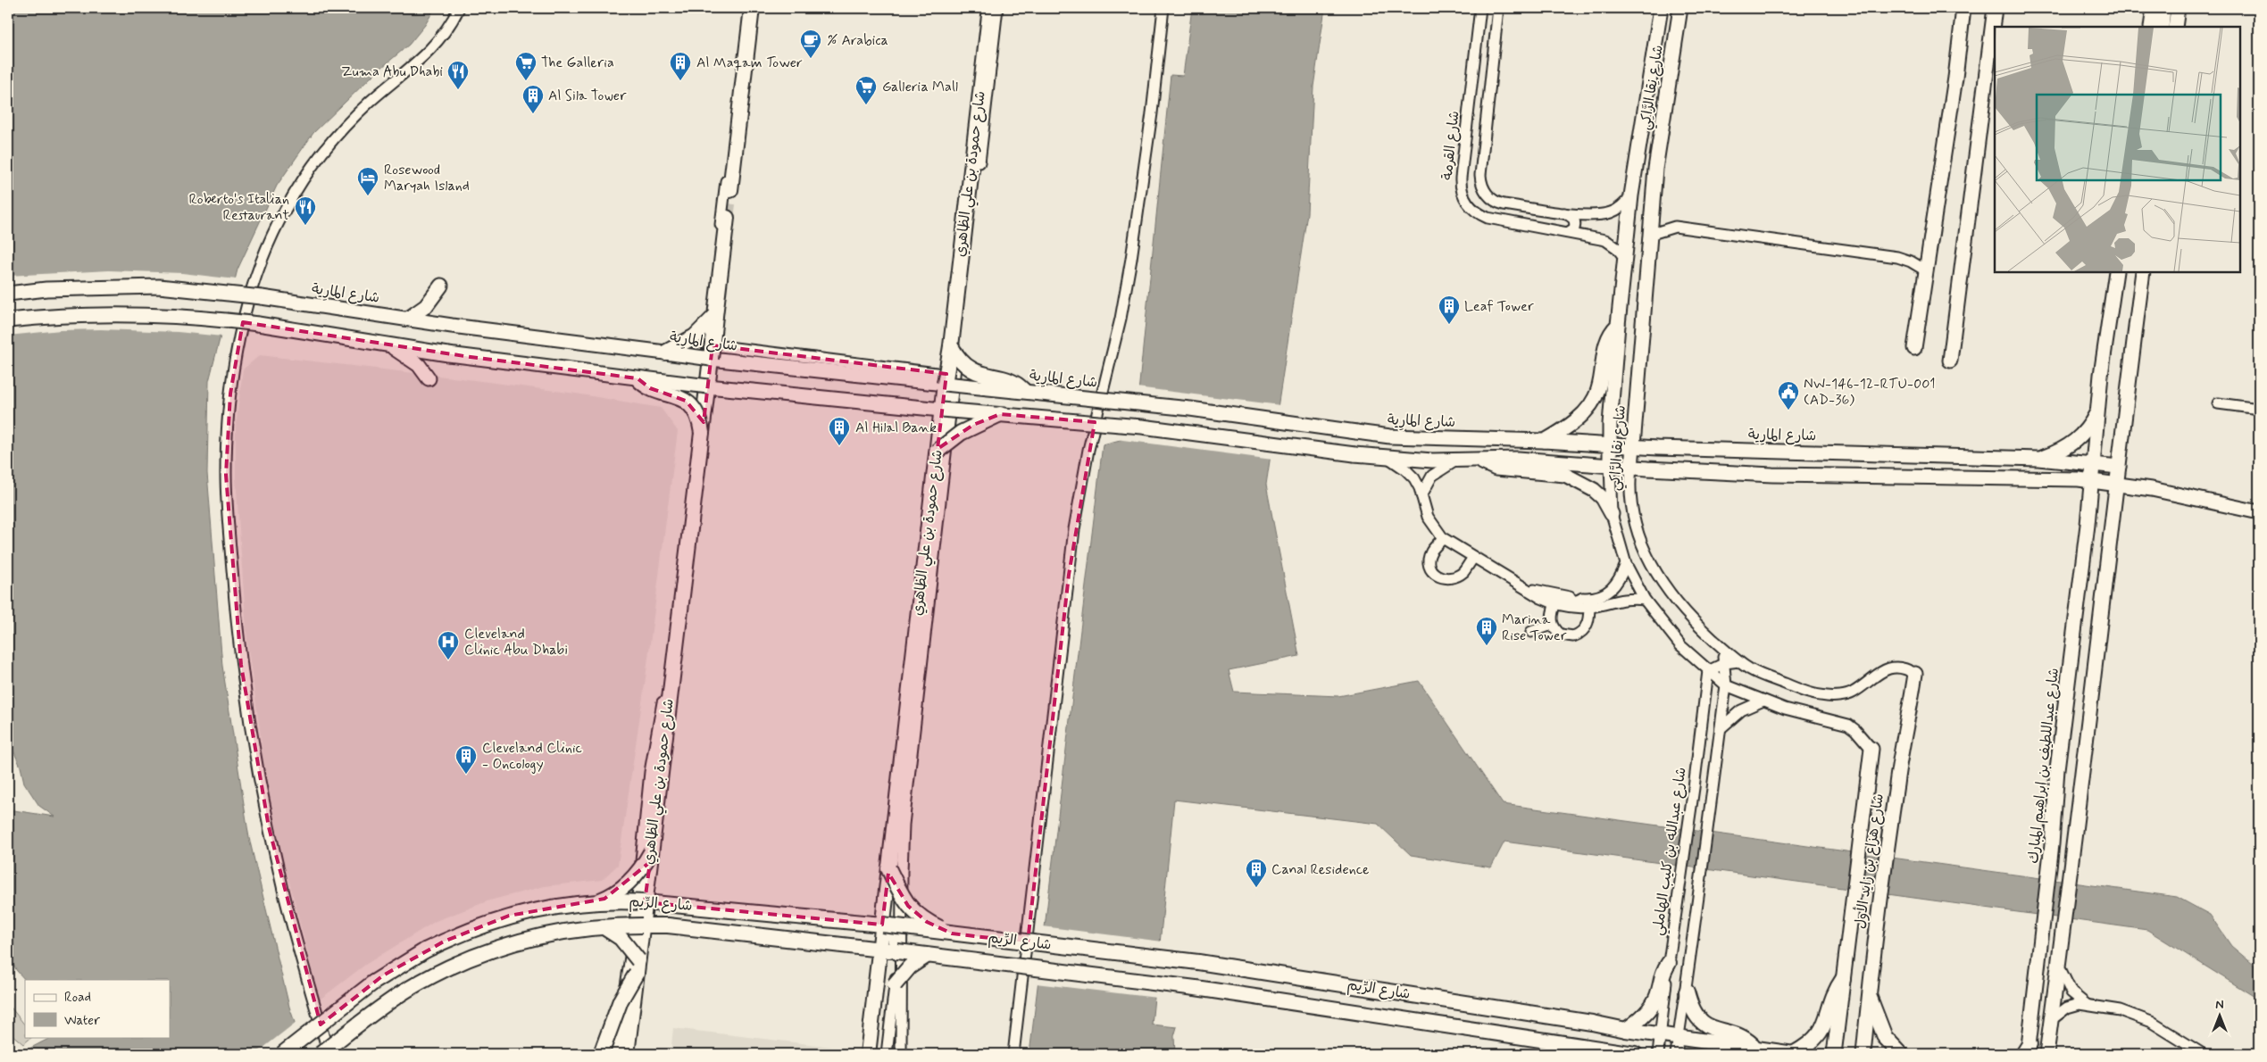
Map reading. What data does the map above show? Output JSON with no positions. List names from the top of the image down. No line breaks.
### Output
{"streets":{"main road":["شارع حمودة بن علي الظاهري","شارع الرِّيم"],"street":["شارع نِقا الرَّاكِي","شارع القرمة","شارع المارِية","شارع عبداللطيف بن إبراهيم المبارك","شارع عبدالله بن كليب الهاملي","شارع هزاع بن زايد الأول"]},"crossings":[["شارع نِقا الرَّاكِي","شارع القرمة"],["شارع نِقا الرَّاكِي","شارع المارِية"],["شارع نِقا الرَّاكِي","شارع عبدالله بن كليب الهاملي"],["شارع نِقا الرَّاكِي","شارع هزاع بن زايد الأول"],["شارع حمودة بن علي الظاهري","شارع المارِية"],["شارع حمودة بن علي الظاهري","شارع الرِّيم"],["شارع المارِية","شارع عبداللطيف بن إبراهيم المبارك"],["شارع عبدالله بن كليب الهاملي","شارع الرِّيم"]],"places":{"cafe":["% Arabica"],"supermarket":["The Galleria","Galleria Mall"],"building":["Al Maqam Tower","Al Sila Tower","Leaf Tower","Al Hilal Bank","Marina Rise Tower","Cleveland Clinic - Oncology","Canal Residence"],"restaurant":["Zuma Abu Dhabi","Roberto's Italian Restaurant"],"hotel":["Rosewood Maryah Island"],"public building":["NW-146-12-RTU-001 (AD-36)"],"hospital":["Cleveland Clinic Abu Dhabi"]},"legend":["Road","Water"],"north":"top"}
